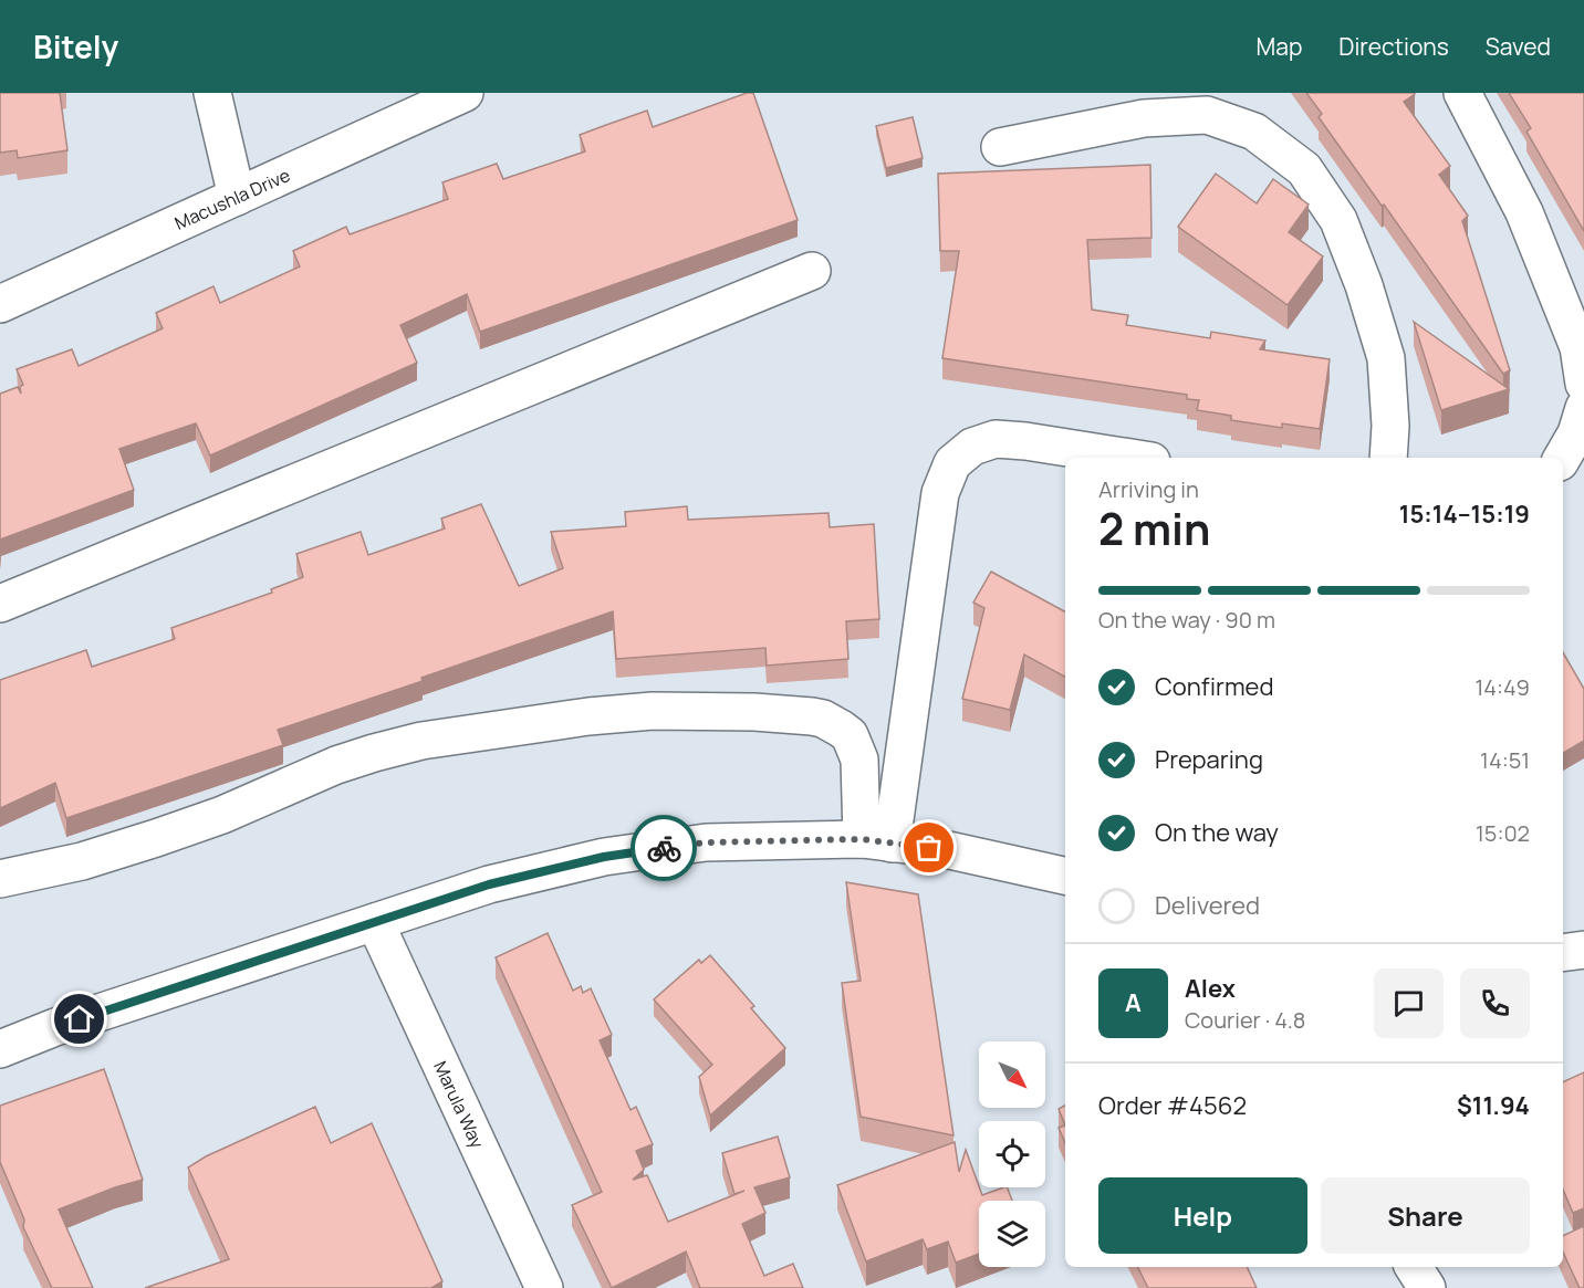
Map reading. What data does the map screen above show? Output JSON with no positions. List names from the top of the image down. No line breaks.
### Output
{"streets":{"street":["Macushla Drive","Marula Way"]},"north":"bottom right","page":{"header":"Bitely","nav":["Map","Directions","Saved"],"heading":["2 min","Arriving in","15:14–15:19"],"panel":["Alex","Courier · 4.8","Order #4562","$11.94"],"bar":"On the way · 90 m","list":[["Confirmed","14:49"],["Preparing","14:51"],["On the way","15:02"],"Delivered"],"round":"A","buttons":["Help","Share"]}}
